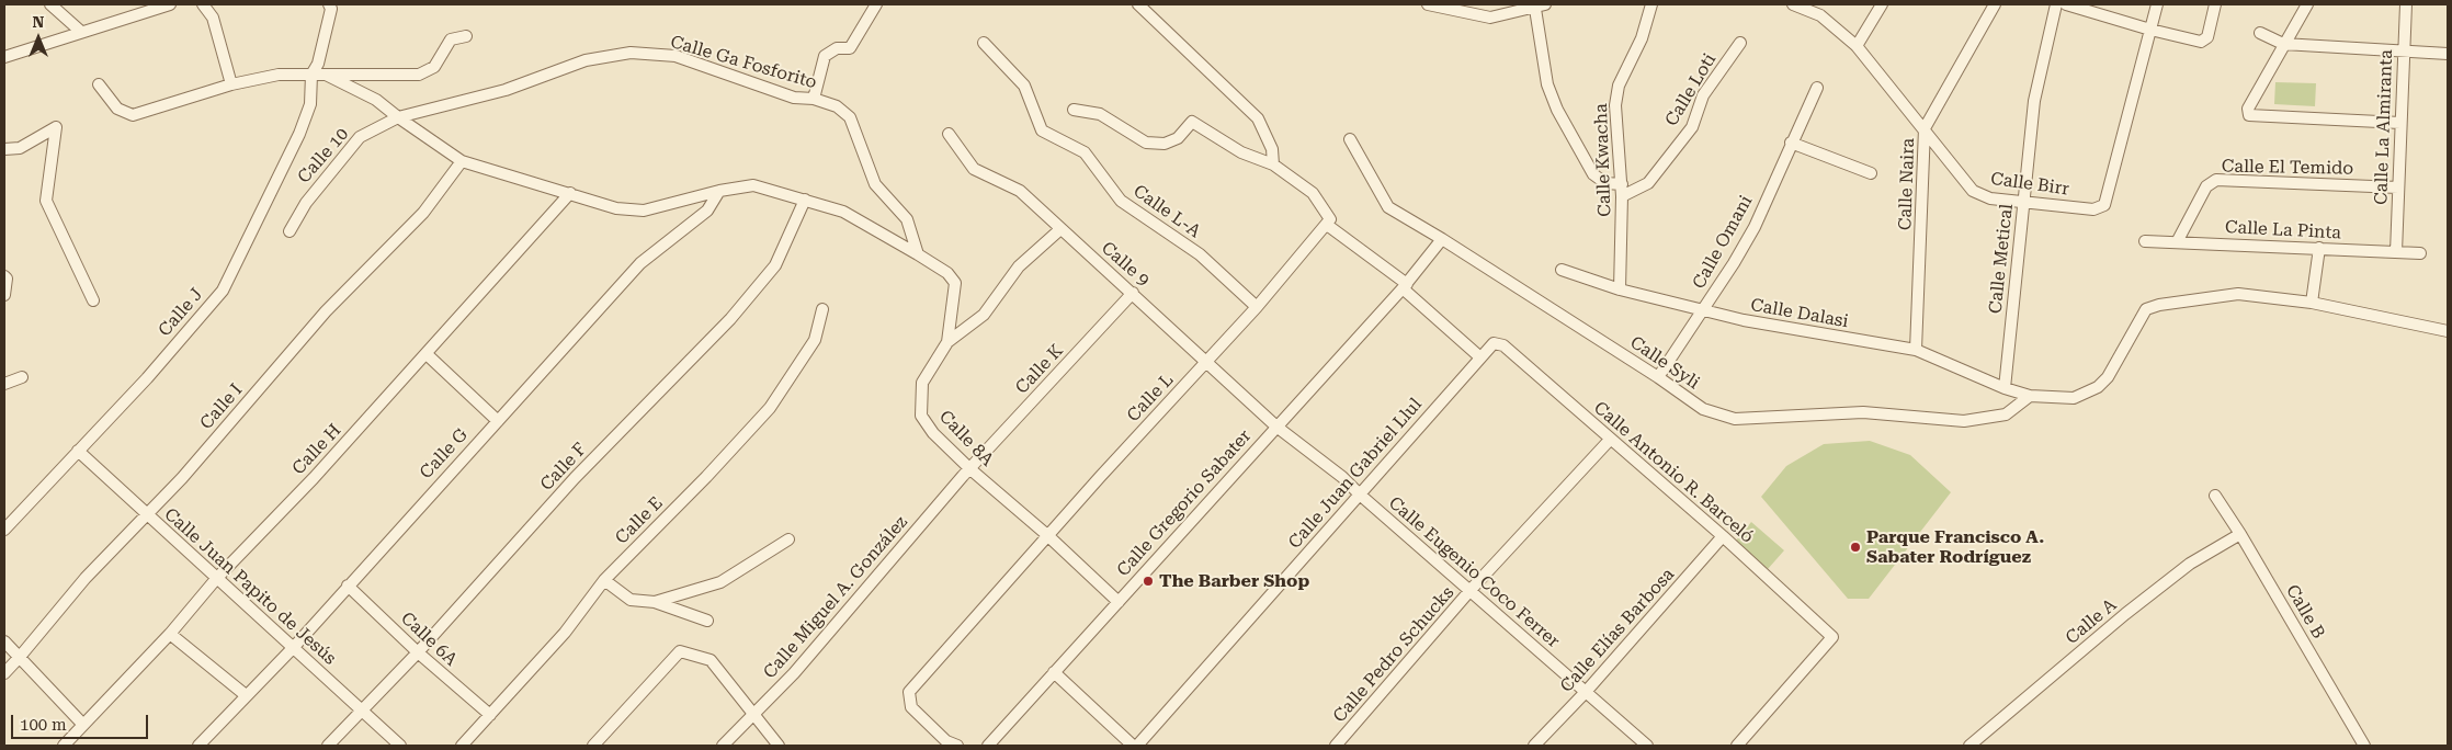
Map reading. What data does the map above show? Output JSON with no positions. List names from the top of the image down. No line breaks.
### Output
{"streets":{"street":["Calle Ga Fosforito","Calle Loti","Calle La Almiranta","Calle 10","Calle Kwacha","Calle El Temido","Calle Naira","Calle Birr","Calle L-A","Calle La Pinta","Calle Omani","Calle Metical","Calle 9","Calle J","Calle Dalasi","Calle Syli","Calle K","Calle L","Calle I","Calle 8A","Calle H","Calle G","Calle F","Calle Antonio R. Barceló","Calle Juan Gabriel Llul","Calle Gregorio Sabater","Calle E","Calle Eugenio Coco Ferrer","Calle Juan Papito de Jesús","Calle Miguel A. González","Calle B","Calle A","Calle Elías Barbosa","Calle 6A","Calle Pedro Schucks"]},"crossings":[["Calle Ga Fosforito","Calle 10"],["Calle Loti","Calle Kwacha"],["Calle La Almiranta","Calle El Temido"],["Calle La Almiranta","Calle La Pinta"],["Calle Kwacha","Calle Dalasi"],["Calle El Temido","Calle La Pinta"],["Calle Naira","Calle Birr"],["Calle Naira","Calle Dalasi"],["Calle Birr","Calle Metical"],["Calle L-A","Calle L"],["Calle Omani","Calle Dalasi"],["Calle Omani","Calle Syli"],["Calle Metical","Calle Dalasi"],["Calle 9","Calle K"],["Calle 9","Calle L"],["Calle 9","Calle 8A"],["Calle 9","Calle Gregorio Sabater"],["Calle 9","Calle Eugenio Coco Ferrer"],["Calle J","Calle Juan Papito de Jesús"],["Calle Dalasi","Calle Syli"],["Calle Syli","Calle Gregorio Sabater"],["Calle K","Calle 8A"],["Calle K","Calle Miguel A. González"],["Calle L","Calle 8A"],["Calle I","Calle Juan Papito de Jesús"],["Calle 8A","Calle Gregorio Sabater"],["Calle 8A","Calle Miguel A. González"],["Calle H","Calle Juan Papito de Jesús"],["Calle G","Calle Juan Papito de Jesús"],["Calle G","Calle 6A"],["Calle F","Calle Juan Papito de Jesús"],["Calle F","Calle 6A"],["Calle Antonio R. Barceló","Calle Juan Gabriel Llul"],["Calle Antonio R. Barceló","Calle Elías Barbosa"],["Calle Antonio R. Barceló","Calle Pedro Schucks"],["Calle Juan Gabriel Llul","Calle Eugenio Coco Ferrer"],["Calle Gregorio Sabater","Calle Eugenio Coco Ferrer"],["Calle E","Calle 6A"],["Calle Eugenio Coco Ferrer","Calle Elías Barbosa"],["Calle Eugenio Coco Ferrer","Calle Pedro Schucks"],["Calle B","Calle A"]],"places":["Parque Francisco A. Sabater Rodríguez","The Barber Shop"],"scale_bar":"100 m","north":"top"}
